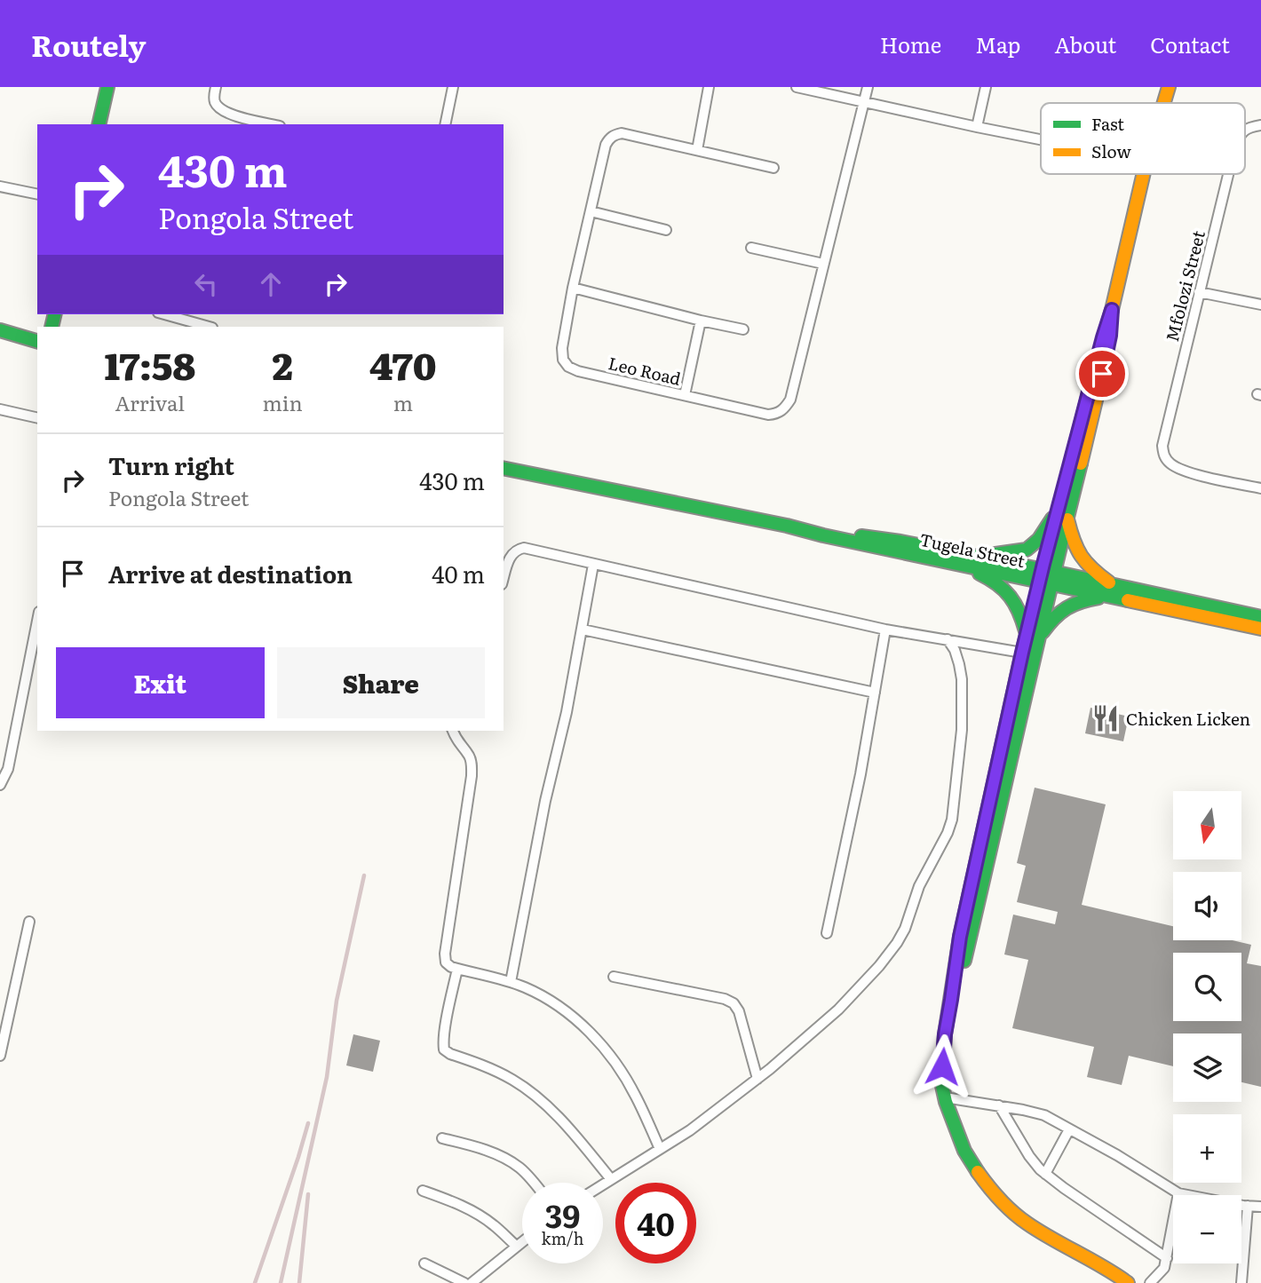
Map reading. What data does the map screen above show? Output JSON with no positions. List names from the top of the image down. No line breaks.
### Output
{"streets":{"street":["Mfolozi Street","Leo Road","Tugela Street"]},"places":{"restaurant":["Chicken Licken"]},"legend":["Fast","Slow"],"north":"bottom","page":{"header":"Routely","nav":["Home","Map","About","Contact"],"turn":["430 m","Pongola Street"],"eta":["17:58","Arrival","2","min","470","m"],"list":[{"name":"Turn right","note":"Pongola Street","value":"430 m"},{"name":"Arrive at destination","value":"40 m"}],"buttons":["Exit","Share"],"map_buttons":["+","−"],"speed":"39 km/h","limit":"40"}}
